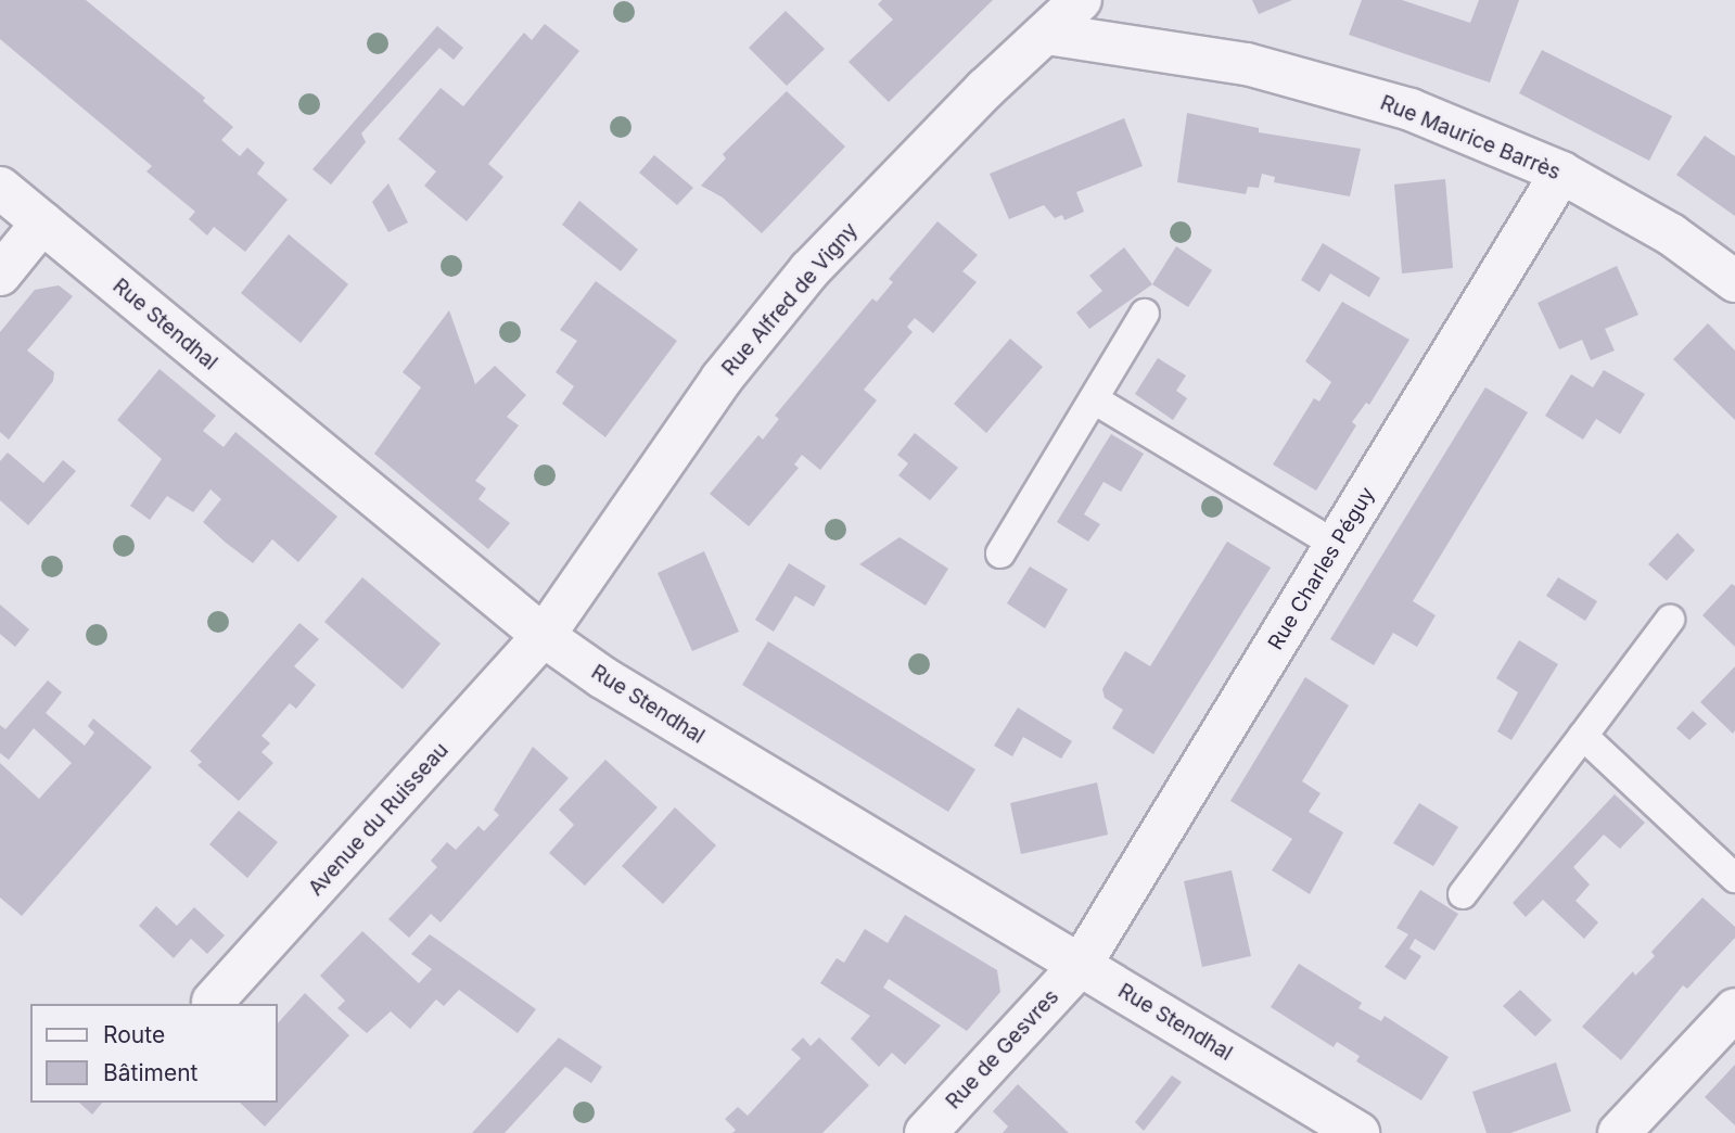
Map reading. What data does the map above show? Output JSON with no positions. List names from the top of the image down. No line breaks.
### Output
{"streets":{"street":["Rue Maurice Barrès","Rue Alfred de Vigny","Rue Stendhal","Rue Charles Péguy","Avenue du Ruisseau","Rue de Gesvres"]},"crossings":[["Rue Maurice Barrès","Rue Alfred de Vigny"],["Rue Maurice Barrès","Rue Charles Péguy"],["Rue Alfred de Vigny","Rue Stendhal"],["Rue Alfred de Vigny","Avenue du Ruisseau"],["Rue Stendhal","Rue Charles Péguy"],["Rue Stendhal","Avenue du Ruisseau"],["Rue Stendhal","Rue de Gesvres"],["Rue Charles Péguy","Rue de Gesvres"]],"legend":["Route","Bâtiment"]}
